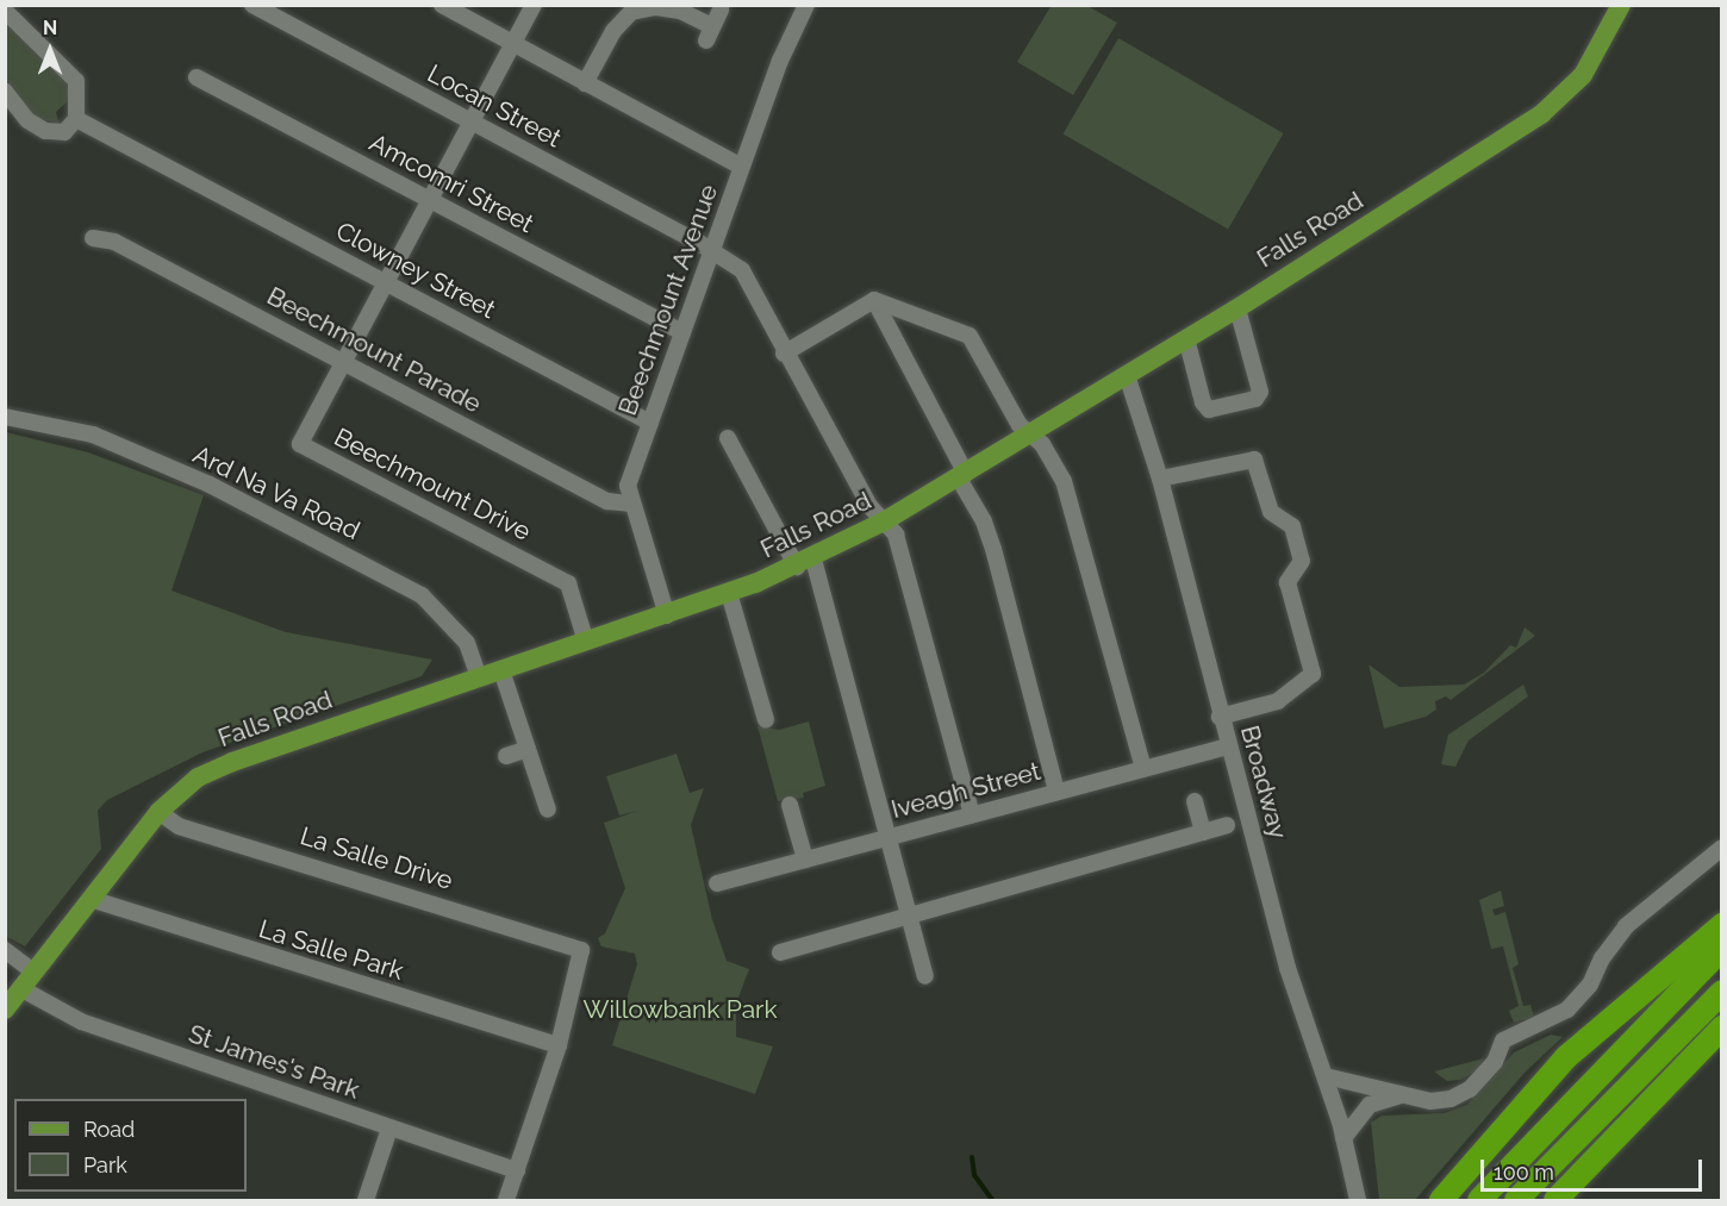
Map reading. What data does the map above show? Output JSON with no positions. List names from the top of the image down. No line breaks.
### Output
{"streets":{"main road":["Falls Road"],"street":["Locan Street","Amcomri Street","Clowney Street","Beechmount Avenue","Beechmount Parade","Beechmount Drive","Ard Na Va Road","Broadway","Iveagh Street","La Salle Drive","La Salle Park","St James's Park"]},"crossings":[["Locan Street","Falls Road"],["Locan Street","Beechmount Avenue"],["Locan Street","Iveagh Street"],["Amcomri Street","Beechmount Avenue"],["Falls Road","Beechmount Avenue"],["Falls Road","Beechmount Drive"],["Falls Road","Ard Na Va Road"],["Falls Road","Broadway"],["Falls Road","La Salle Drive"],["Falls Road","La Salle Park"],["Falls Road","St James's Park"],["Clowney Street","Beechmount Avenue"],["Beechmount Avenue","Beechmount Parade"],["Beechmount Parade","Beechmount Drive"],["Broadway","Iveagh Street"],["La Salle Drive","La Salle Park"]],"parks":["Willowbank Park"],"legend":["Road","Park"],"scale_bar":"100 m","north":"top"}
